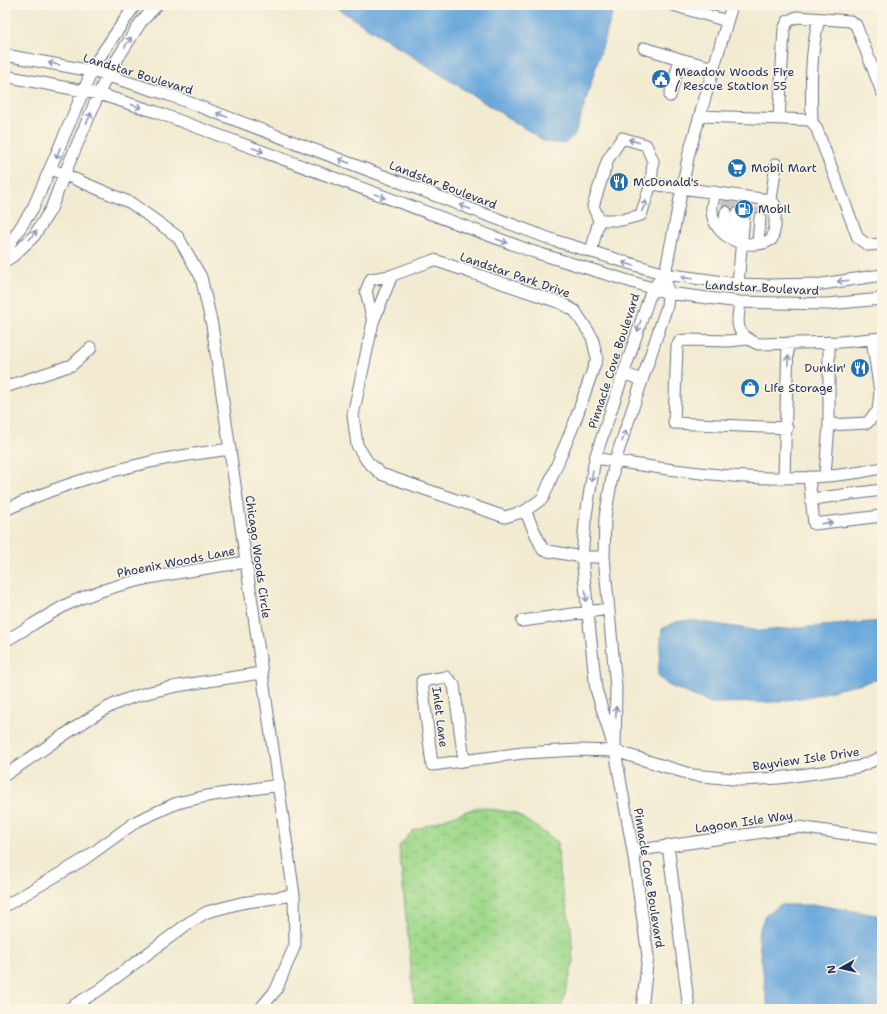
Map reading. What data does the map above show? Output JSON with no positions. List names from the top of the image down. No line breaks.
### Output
{"streets":{"street":["Landstar Boulevard","Landstar Park Drive","Pinnacle Cove Boulevard","Chicago Woods Circle","Phoenix Woods Lane","Inlet Lane","Bayview Isle Drive","Lagoon Isle Way"]},"crossings":[["Landstar Boulevard","Pinnacle Cove Boulevard"],["Pinnacle Cove Boulevard","Inlet Lane"],["Pinnacle Cove Boulevard","Bayview Isle Drive"],["Pinnacle Cove Boulevard","Lagoon Isle Way"],["Chicago Woods Circle","Phoenix Woods Lane"],["Inlet Lane","Bayview Isle Drive"]],"places":{"public building":["Meadow Woods Fire / Rescue Station 55"],"supermarket":["Mobil Mart"],"restaurant":["McDonald's","Dunkin'"],"fuel station":["Mobil"],"shop":["Life Storage"]},"north":"left"}
